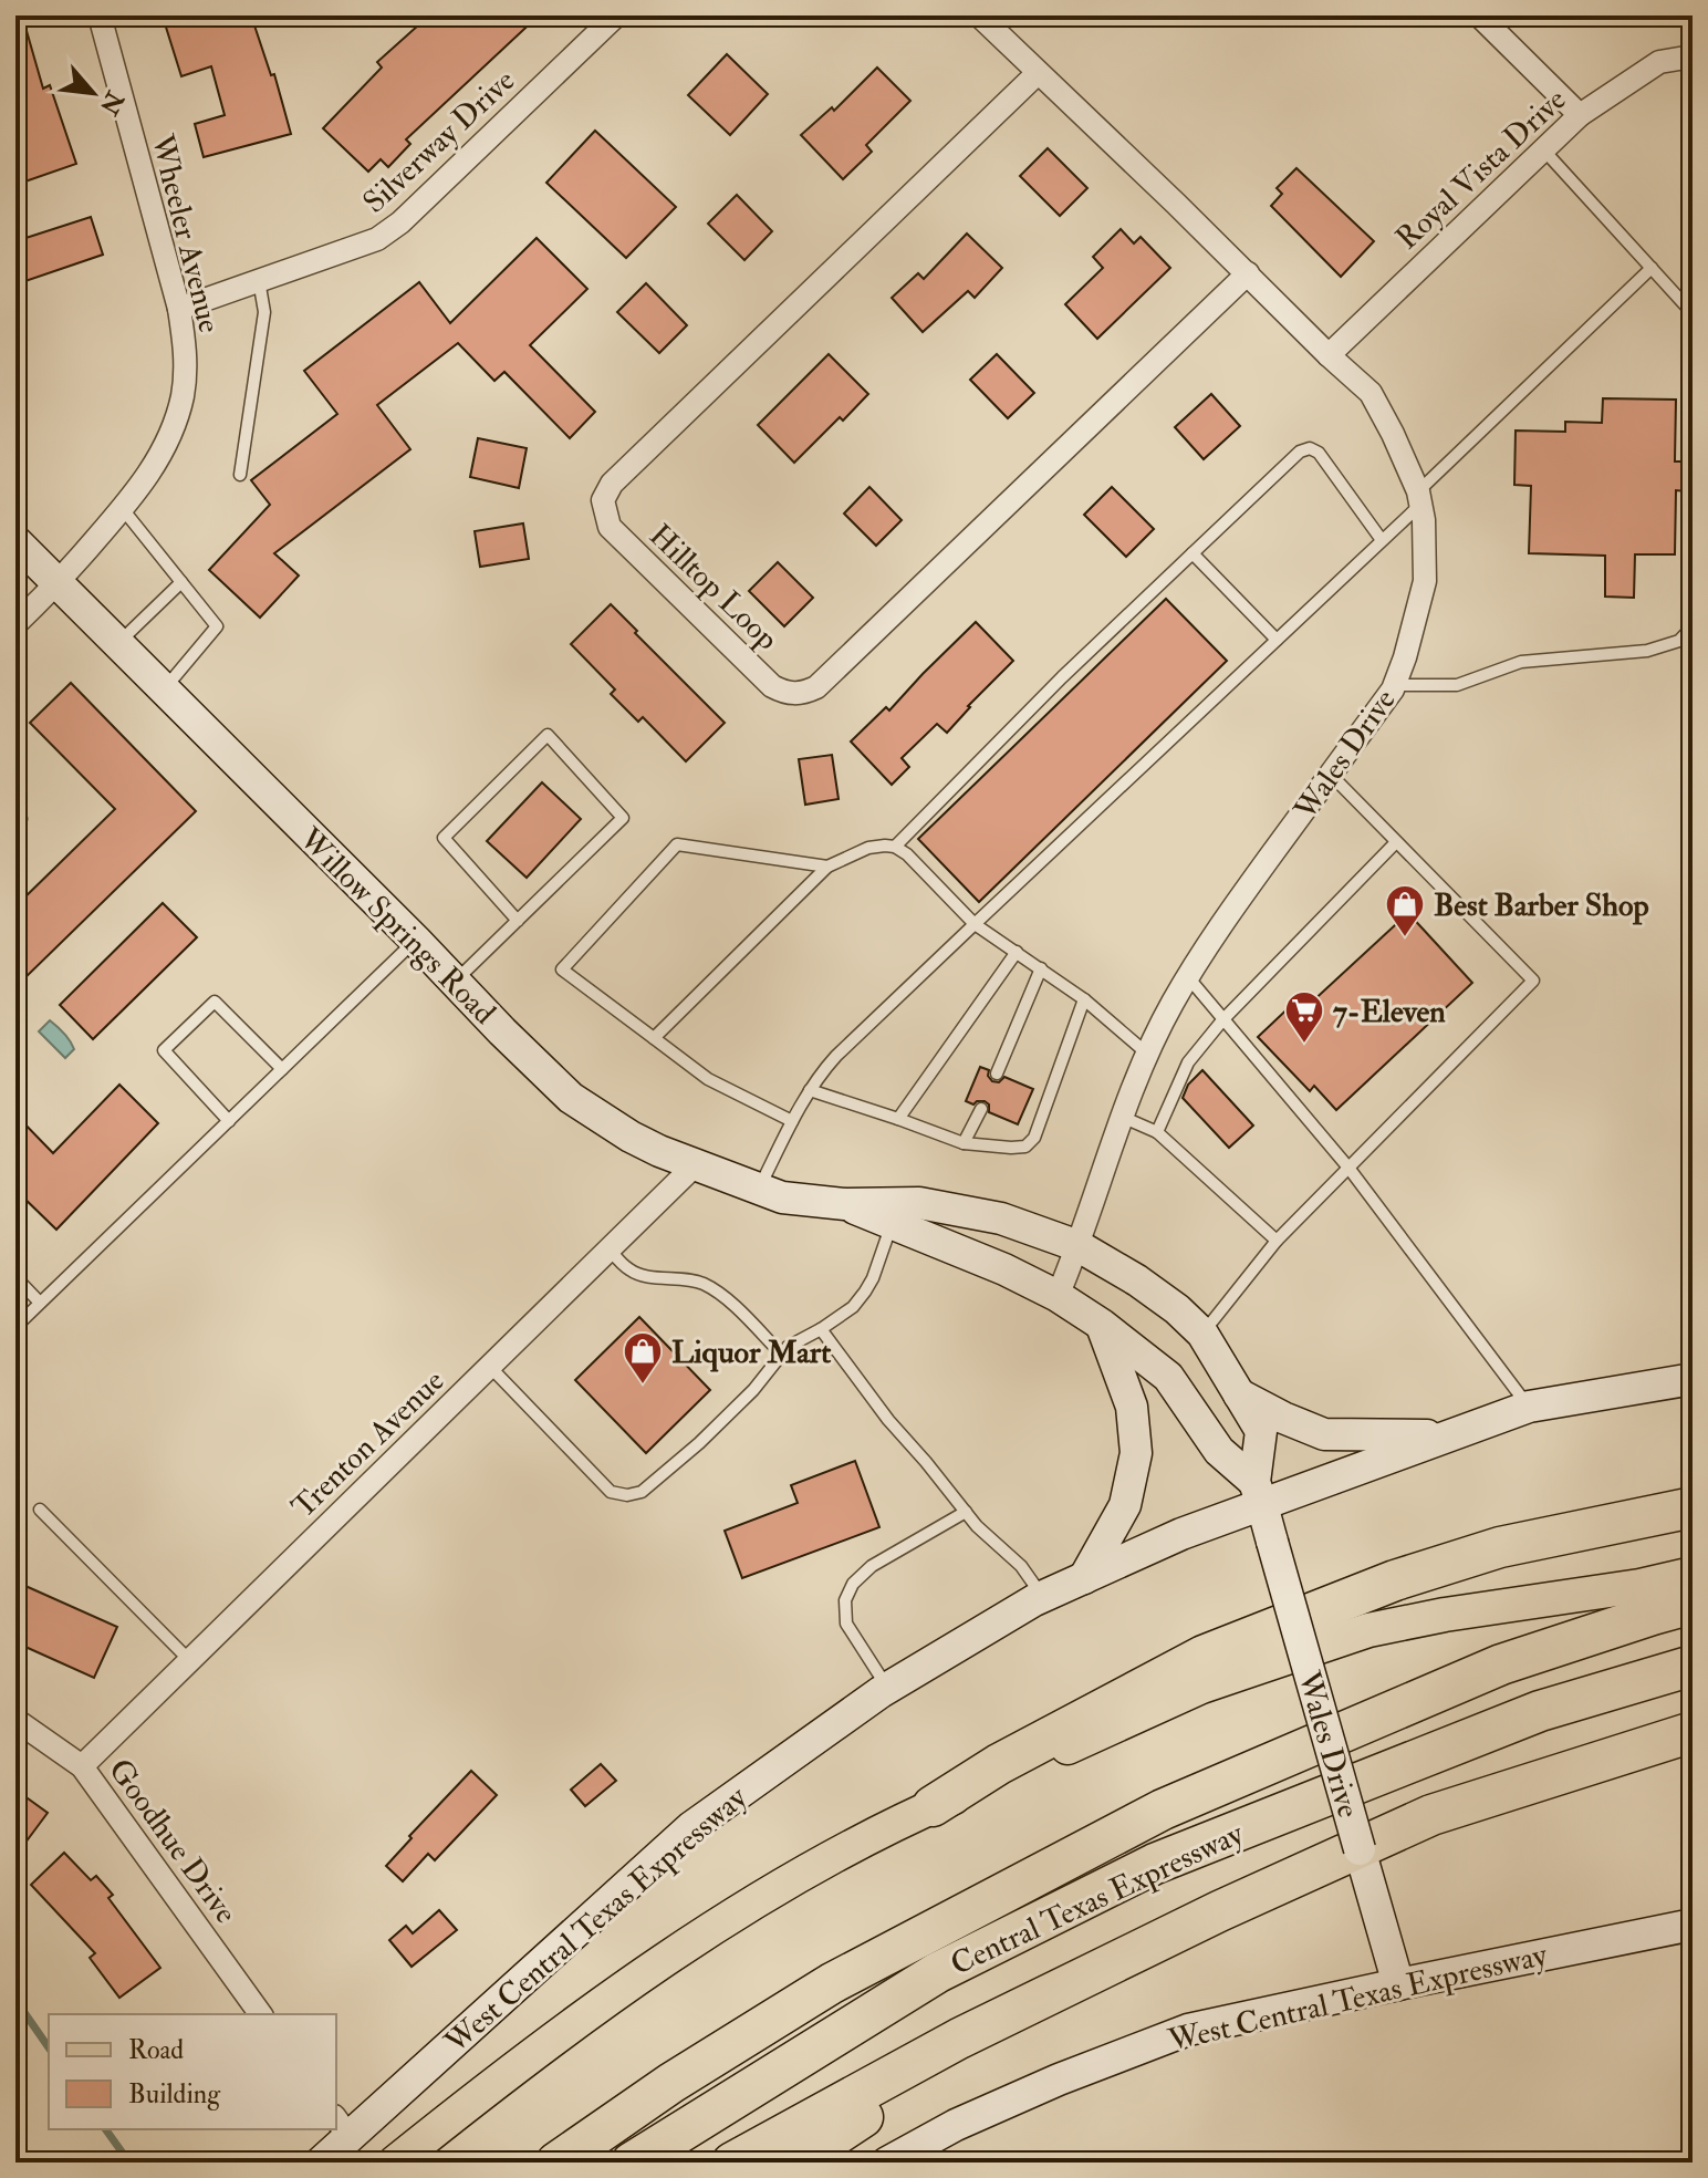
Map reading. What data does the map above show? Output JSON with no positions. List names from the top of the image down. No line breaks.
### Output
{"streets":{"highway":["Central Texas Expressway"],"main road":["Wales Drive","Willow Springs Road","West Central Texas Expressway"],"street":["Silverway Drive","Royal Vista Drive","Wheeler Avenue","Hilltop Loop","Trenton Avenue","Goodhue Drive"]},"crossings":[["Silverway Drive","Wheeler Avenue"],["Royal Vista Drive","Wales Drive"],["Wheeler Avenue","Willow Springs Road"],["Hilltop Loop","Wales Drive"],["Wales Drive","Willow Springs Road"],["Wales Drive","West Central Texas Expressway"],["Willow Springs Road","Trenton Avenue"],["Willow Springs Road","West Central Texas Expressway"],["Trenton Avenue","Goodhue Drive"]],"places":{"shop":["Best Barber Shop","Liquor Mart"],"supermarket":["7-Eleven"]},"legend":["Road","Building"],"north":"bottom right"}
